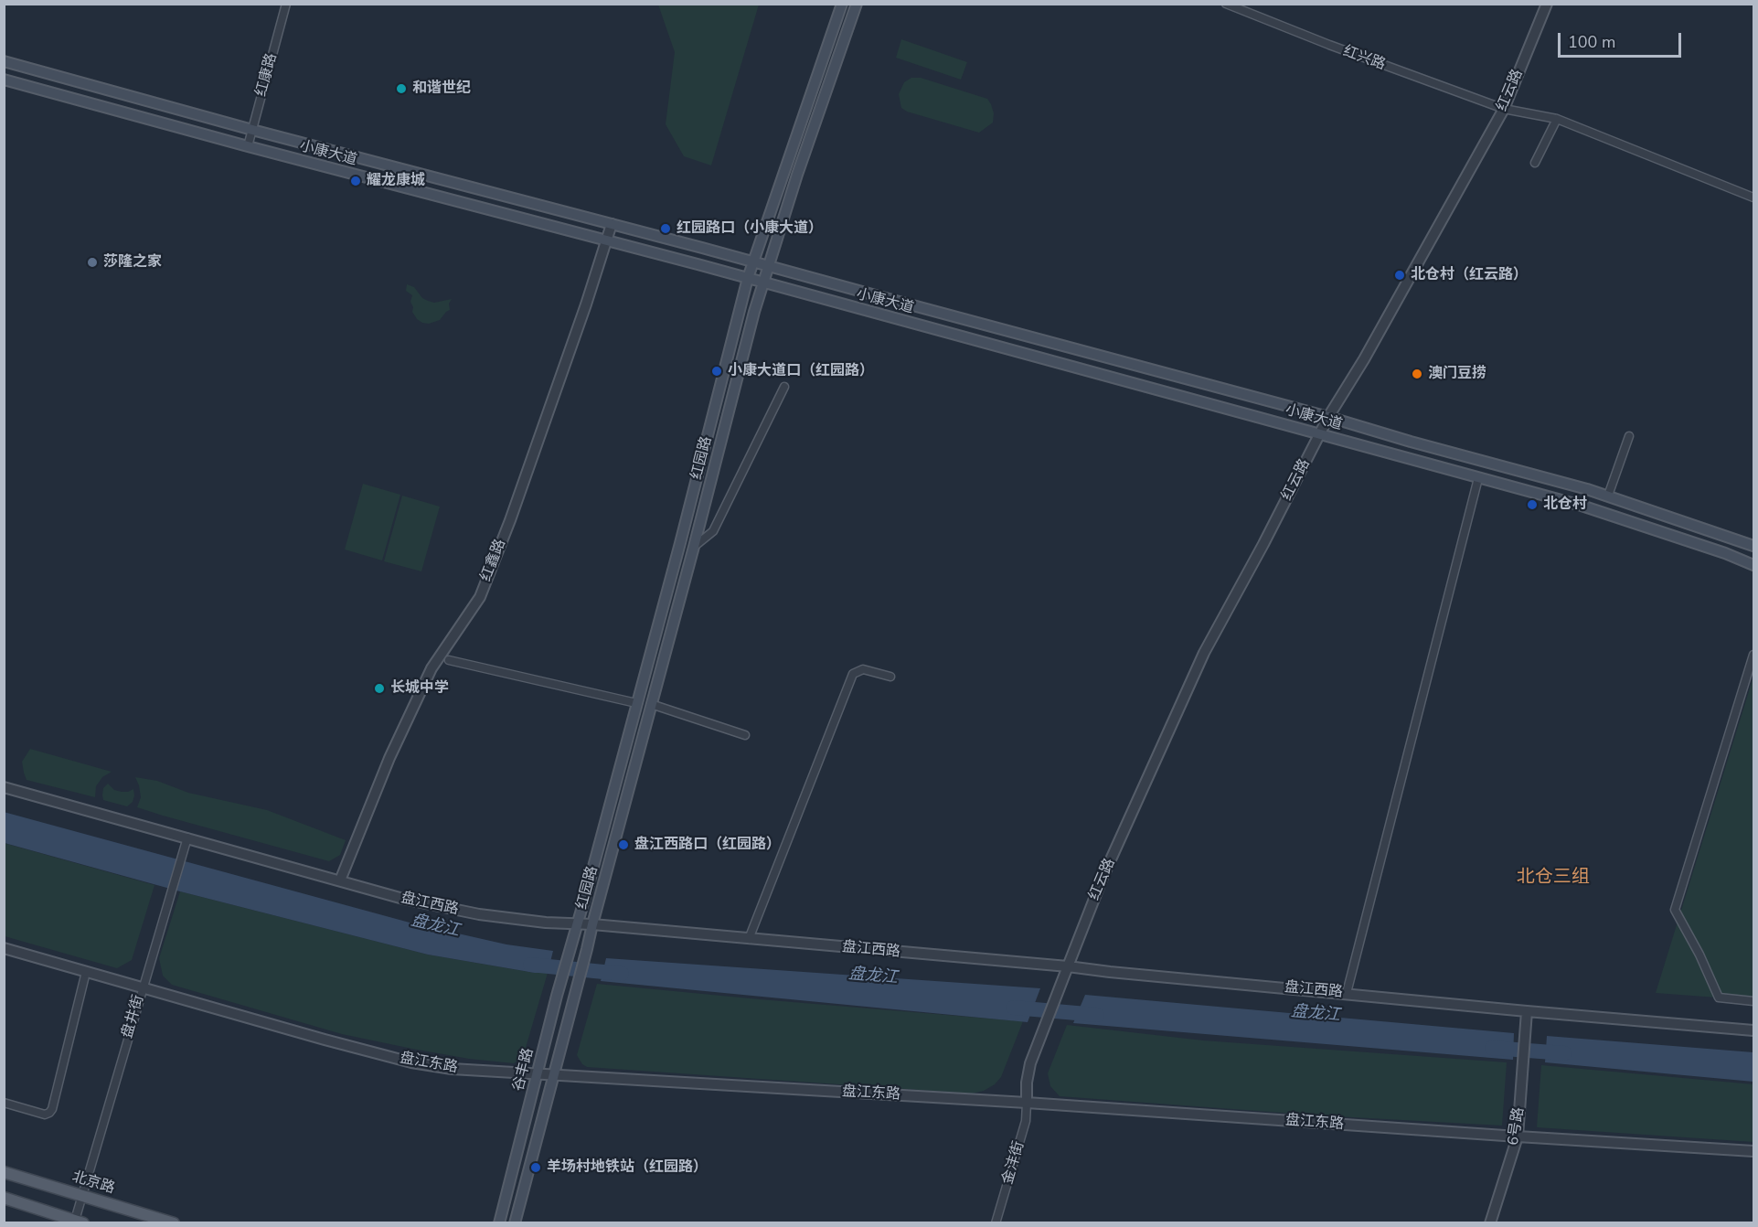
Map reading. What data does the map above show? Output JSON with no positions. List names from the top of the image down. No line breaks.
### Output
{"streets":{"main road":["小康大道","红园路","谷丰路","北京路"],"street":["红兴路","红康路","红云路","红鑫路","盘江西路","盘井街","盘江东路","6号路","金沣街"]},"crossings":[["红兴路","红云路"],["红康路","小康大道"],["红云路","小康大道"],["红云路","盘江西路"],["红云路","盘江东路"],["红云路","金沣街"],["小康大道","红园路"],["小康大道","红鑫路"],["红园路","盘江西路"],["红园路","谷丰路"],["红鑫路","盘江西路"],["盘江西路","盘井街"],["盘江西路","谷丰路"],["盘江西路","6号路"],["盘井街","盘江东路"],["盘井街","北京路"],["盘江东路","谷丰路"],["盘江东路","6号路"],["盘江东路","金沣街"]],"districts":["北仓三组"],"water":["盘龙江"],"places":["和谐世纪","耀龙康城","红园路口（小康大道）","莎隆之家","北仓村（红云路）","小康大道口（红园路）","澳门豆捞","北仓村","长城中学","盘江西路口（红园路）","羊场村地铁站（红园路）"],"scale_bar":"100 m"}
